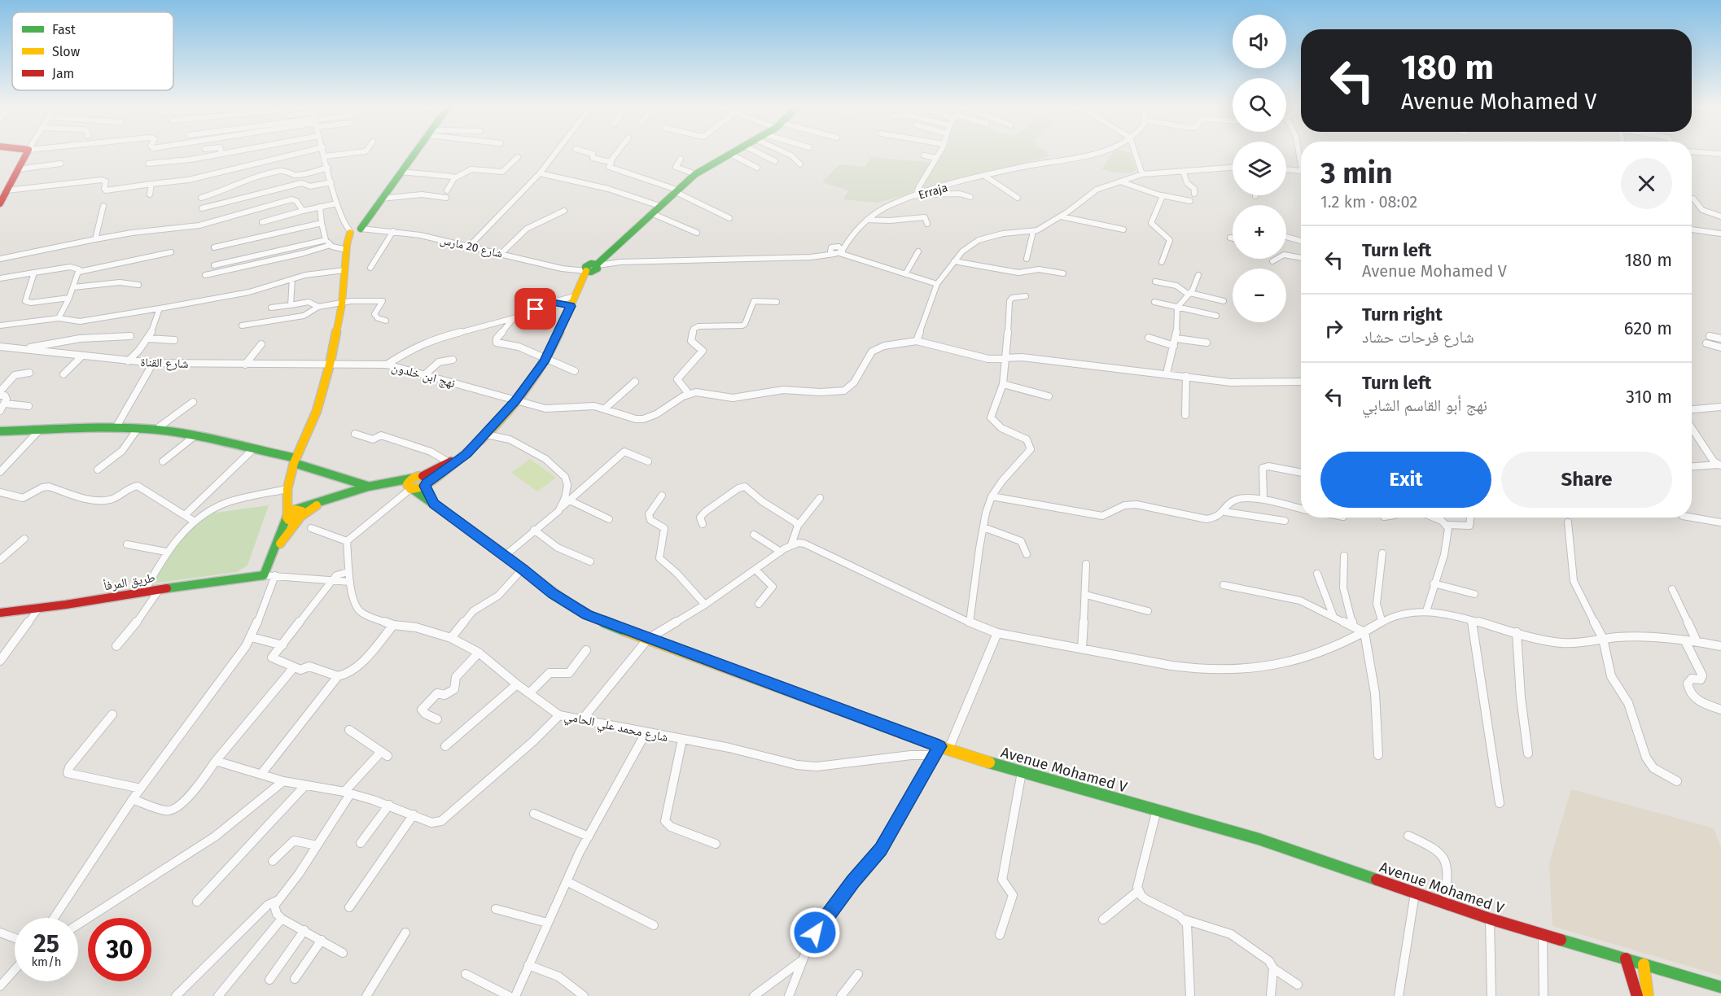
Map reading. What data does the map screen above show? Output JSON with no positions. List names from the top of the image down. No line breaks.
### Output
{"streets":{"main road":["طريق المرفأ","Avenue Mohamed V"],"street":["Erraja","شارع 20 مارس","شارع القناة","نهج ابن خلدون","شارع محمد علي الحامي"]},"crossings":[["شارع القناة","نهج ابن خلدون"]],"legend":["Fast","Slow","Jam"],"page":{"map_buttons":["+","−"],"turn":["180 m","Avenue Mohamed V"],"heading":["3 min","1.2 km · 08:02"],"list":[{"name":"Turn left","note":"Avenue Mohamed V","value":"180 m"},{"name":"Turn right","note":"شارع فرحات حشاد","value":"620 m"},{"name":"Turn left","note":"نهج أبو القاسم الشابي","value":"310 m"}],"buttons":["Exit","Share"],"speed":"25 km/h","limit":"30"}}
